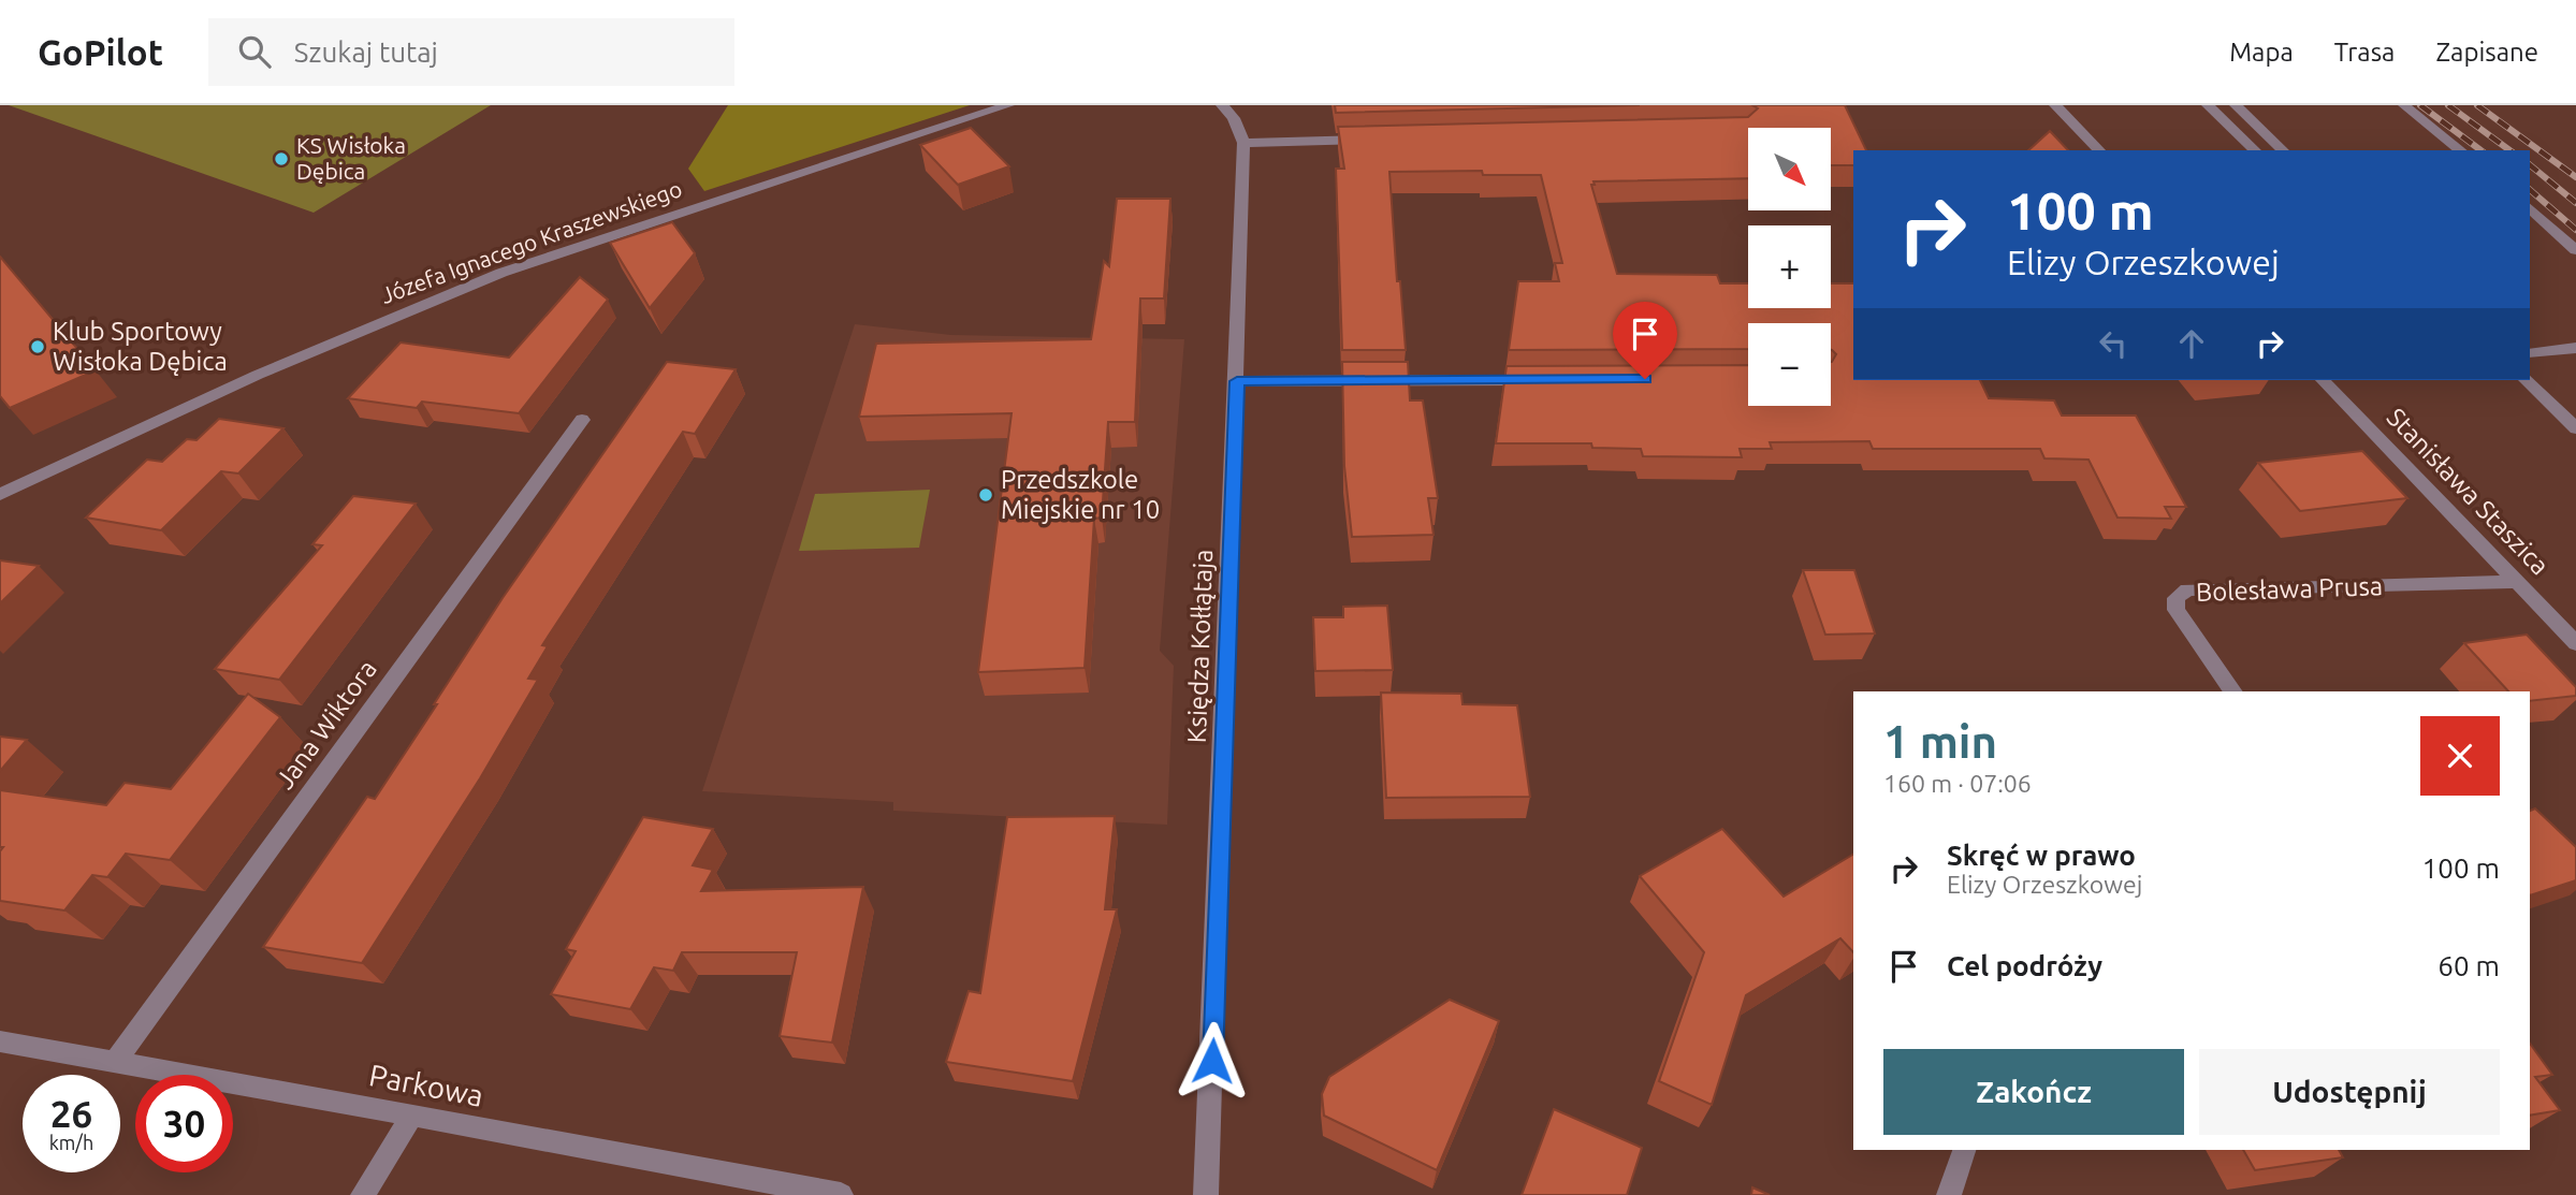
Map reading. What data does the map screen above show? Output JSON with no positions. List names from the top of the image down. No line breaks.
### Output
{"streets":{"street":["Józefa Ignacego Kraszewskiego","Stanisława Staszica","Bolesława Prusa","Księdza Kołłątaja","Jana Wiktora","Parkowa"]},"crossings":[["Stanisława Staszica","Bolesława Prusa"],["Jana Wiktora","Parkowa"]],"places":["KS Wisłoka Dębica","Klub Sportowy Wisłoka Dębica","Przedszkole Miejskie nr 10"],"north":"bottom right","page":{"header":"GoPilot","search":"Szukaj tutaj","nav":["Mapa","Trasa","Zapisane"],"map_buttons":["+","−"],"turn":["100 m","Elizy Orzeszkowej"],"heading":["1 min","160 m · 07:06"],"list":[{"name":"Skręć w prawo","note":"Elizy Orzeszkowej","value":"100 m"},{"name":"Cel podróży","value":"60 m"}],"buttons":["Zakończ","Udostępnij"],"speed":"26 km/h","limit":"30"}}
